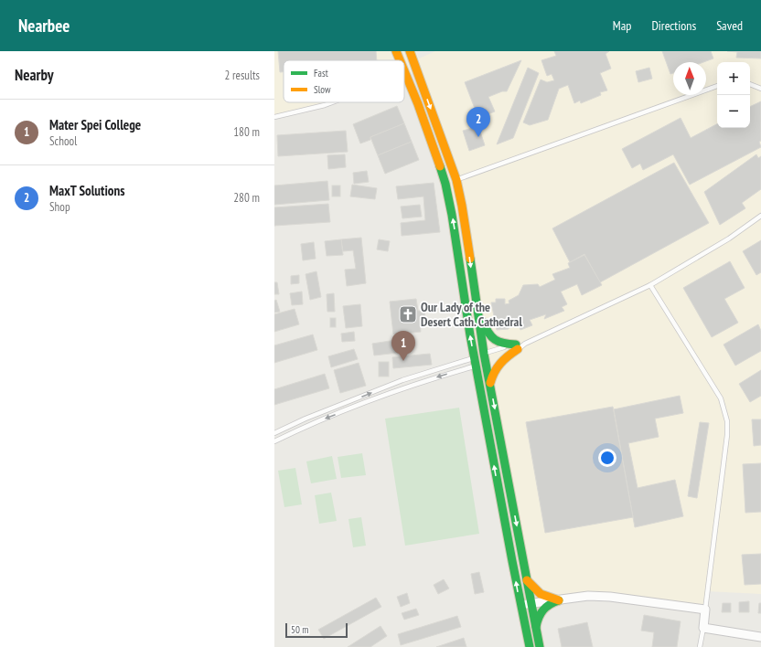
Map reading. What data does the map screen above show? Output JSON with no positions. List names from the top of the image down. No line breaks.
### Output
{"places":{"church":["Our Lady of the Desert Cath. Cathedral"]},"legend":["Fast","Slow"],"scale_bar":"50 m","north":"top","page":{"header":"Nearbee","nav":["Map","Directions","Saved"],"heading":["Nearby","2 results"],"map_buttons":["+","−"],"list":[{"mark":"1","name":"Mater Spei College","note":"School","value":"180 m"},{"mark":"2","name":"MaxT Solutions","note":"Shop","value":"280 m"}],"pins":["2","1"],"scale":"50 m"}}
